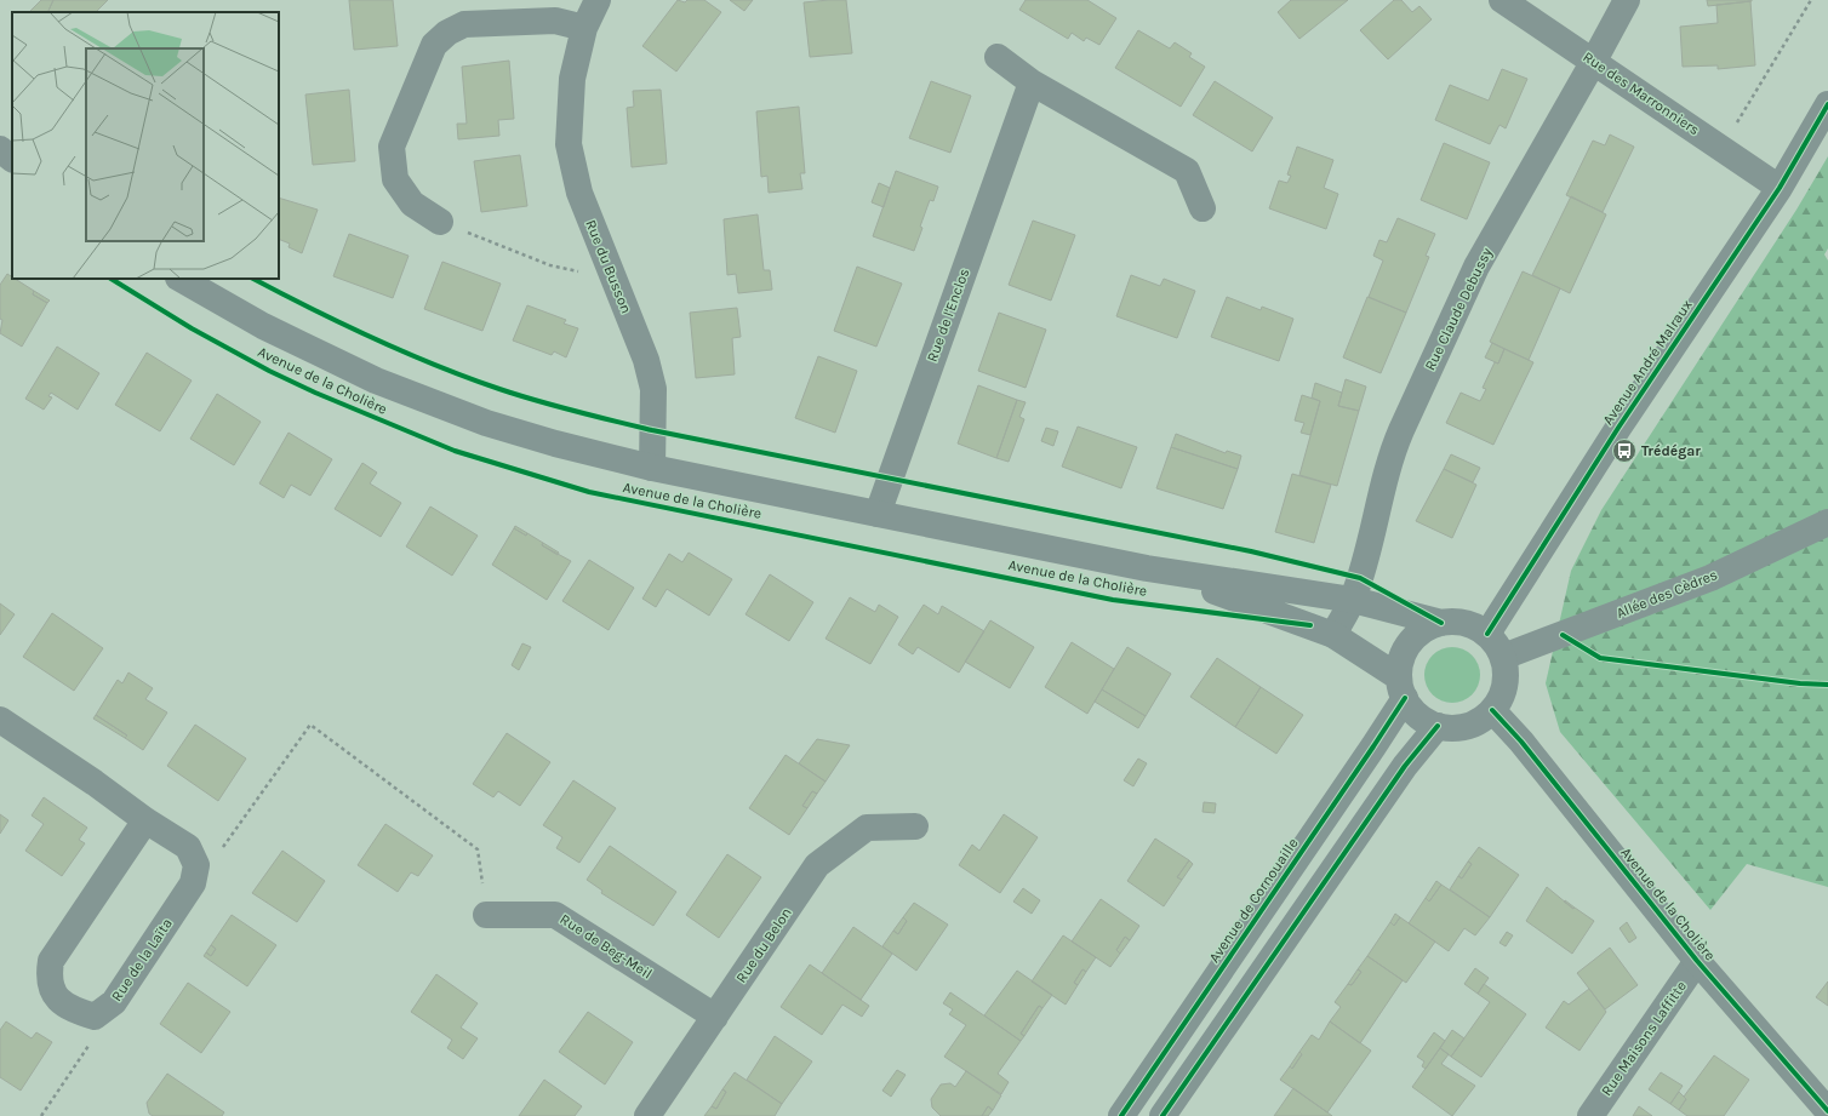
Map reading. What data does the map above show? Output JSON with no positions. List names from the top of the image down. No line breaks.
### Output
{"streets":{"street":["Rue des Marronniers","Rue du Busson","Rue Claude Debussy","Rue de l'Enclos","Avenue André Malraux","Avenue de la Cholière","Allée des Cèdres","Avenue de Cornouaille","Rue du Belon","Rue de Beg-Meil","Rue de la Laïta","Rue Maisons Laffitte"]},"crossings":[["Rue des Marronniers","Rue Claude Debussy"],["Rue des Marronniers","Avenue André Malraux"],["Rue du Busson","Avenue de la Cholière"],["Rue Claude Debussy","Avenue de la Cholière"],["Rue de l'Enclos","Avenue de la Cholière"],["Avenue André Malraux","Avenue de la Cholière"],["Avenue André Malraux","Allée des Cèdres"],["Avenue André Malraux","Avenue de Cornouaille"],["Avenue de la Cholière","Allée des Cèdres"],["Avenue de la Cholière","Avenue de Cornouaille"],["Avenue de la Cholière","Rue Maisons Laffitte"],["Allée des Cèdres","Avenue de Cornouaille"],["Rue du Belon","Rue de Beg-Meil"]],"places":{"bus stop":["Trédégar"]}}
